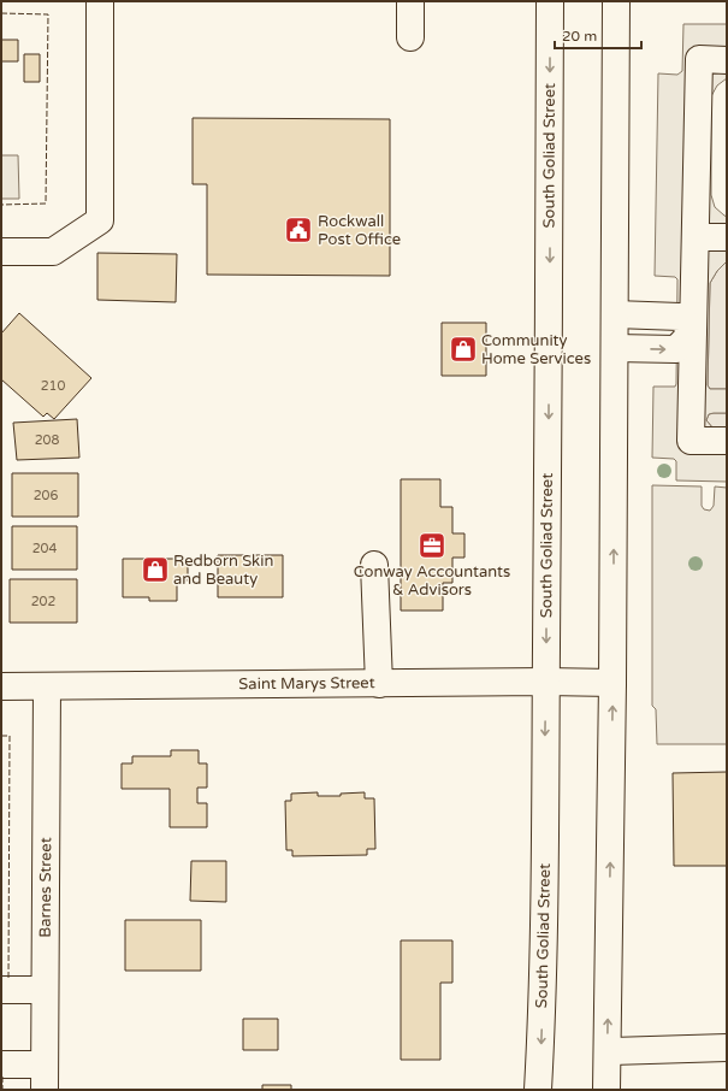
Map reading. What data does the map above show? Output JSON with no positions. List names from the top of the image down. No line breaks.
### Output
{"streets":{"main road":["South Goliad Street","Saint Marys Street","Barnes Street"]},"crossings":[["South Goliad Street","Saint Marys Street"],["Saint Marys Street","Barnes Street"]],"places":{"public building":["Rockwall Post Office"],"shop":["Community Home Services","Redborn Skin and Beauty"],"office":["Conway Accountants & Advisors"]},"house_numbers":["210","208","206","204","202"],"scale_bar":"20 m"}
